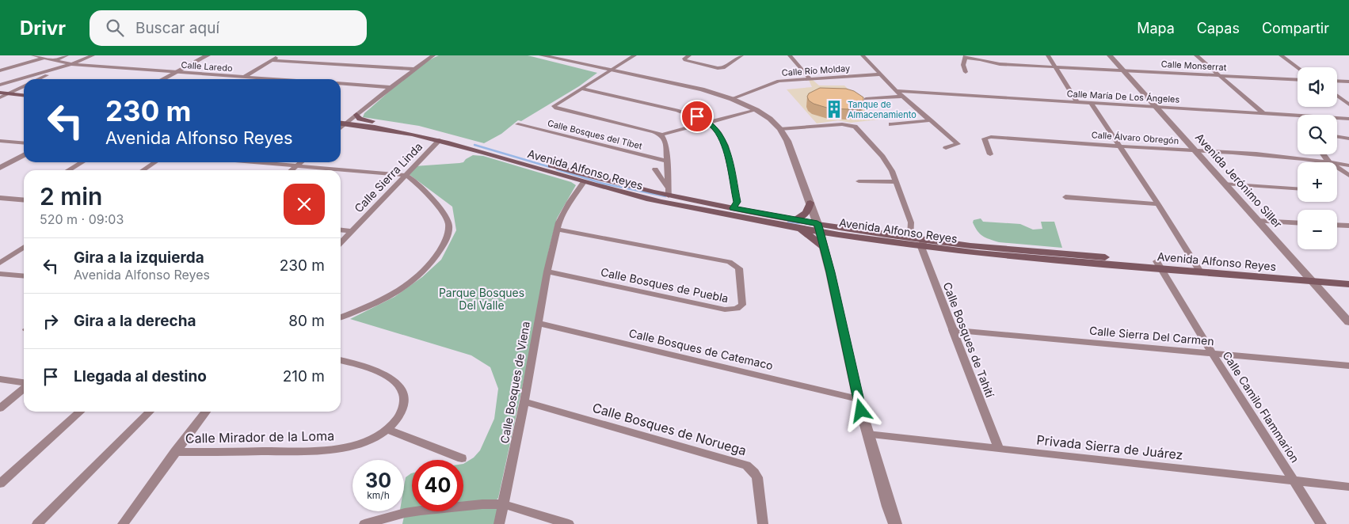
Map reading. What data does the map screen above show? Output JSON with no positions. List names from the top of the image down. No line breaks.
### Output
{"streets":{"main road":["Avenida Alfonso Reyes"],"street":["Calle Monserrat","Calle Laredo","Calle Río Molday","Calle María De Los Ángeles","Calle Bosques del Tíbet","Calle Álvaro Obregón","Calle Sierra Linda","Avenida Jerónimo Siller","Calle Bosques de Puebla","Calle Sierra Del Carmen","Calle Bosques de Tahití","Calle Bosques de Catemaco","Calle Bosques de Viena","Calle Camilo Flammarion","Calle Bosques de Noruega","Calle Mirador de la Loma","Privada Sierra de Juárez"]},"crossings":[["Calle Monserrat","Avenida Jerónimo Siller"],["Calle María De Los Ángeles","Avenida Jerónimo Siller"],["Calle Álvaro Obregón","Avenida Jerónimo Siller"],["Avenida Alfonso Reyes","Calle Sierra Linda"],["Avenida Alfonso Reyes","Avenida Jerónimo Siller"],["Avenida Alfonso Reyes","Calle Bosques de Tahití"],["Avenida Alfonso Reyes","Calle Bosques de Viena"],["Avenida Alfonso Reyes","Calle Camilo Flammarion"],["Calle Bosques de Puebla","Calle Bosques de Viena"],["Calle Sierra Del Carmen","Calle Bosques de Tahití"],["Calle Sierra Del Carmen","Calle Camilo Flammarion"],["Calle Bosques de Tahití","Privada Sierra de Juárez"],["Calle Bosques de Catemaco","Calle Bosques de Viena"],["Calle Bosques de Viena","Calle Bosques de Noruega"],["Calle Camilo Flammarion","Privada Sierra de Juárez"]],"parks":["Parque Bosques Del Valle"],"places":{"building":["Tanque de Almacenamiento"]},"page":{"header":"Drivr","search":"Buscar aquí","nav":["Mapa","Capas","Compartir"],"map_buttons":["+","−"],"turn":["230 m","Avenida Alfonso Reyes"],"heading":["2 min","520 m · 09:03"],"list":[{"name":"Gira a la izquierda","note":"Avenida Alfonso Reyes","value":"230 m"},{"name":"Gira a la derecha","value":"80 m"},{"name":"Llegada al destino","value":"210 m"}],"speed":"30 km/h","limit":"40"}}
